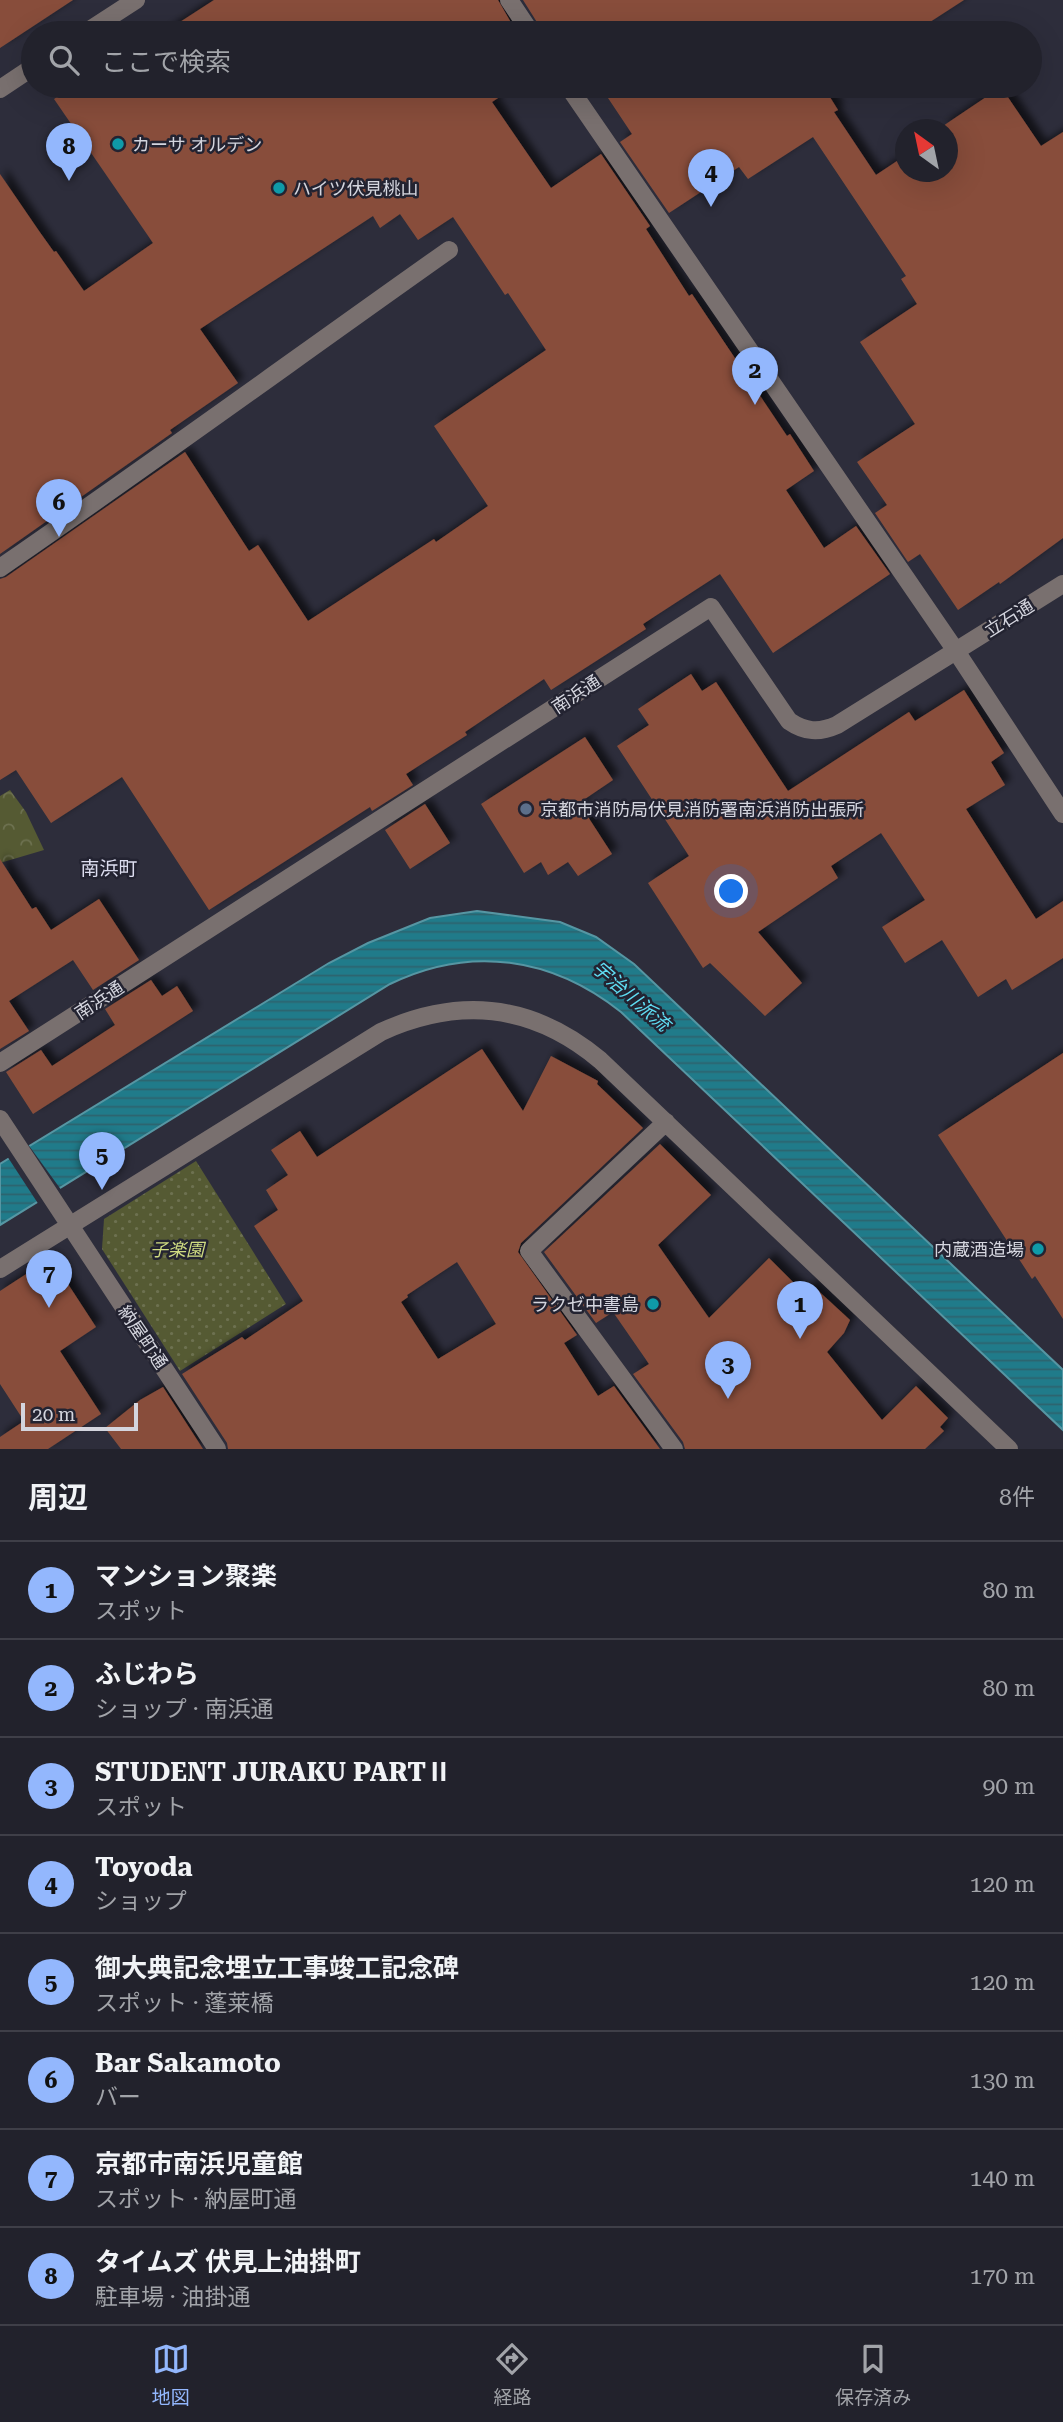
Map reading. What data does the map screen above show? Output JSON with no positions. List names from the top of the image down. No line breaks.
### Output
{"streets":{"street":["立石通","南浜通","納屋町通"]},"crossings":[["立石通","南浜通"]],"districts":["南浜町"],"water":["宇治川派流"],"parks":["子楽園"],"places":["カーサ オルデン","ハイツ伏見桃山","京都市消防局伏見消防署南浜消防出張所","内蔵酒造場","ラクゼ中書島"],"scale_bar":"20 m","north":"top left","page":{"search":"ここで検索","pins":["8","4","2","6","5","7","1","3"],"scale":"20 m","heading":["周辺","8件"],"list":[{"mark":"1","name":"マンション聚楽","note":"スポット","value":"80 m"},{"mark":"2","name":"ふじわら","note":"ショップ · 南浜通","value":"80 m"},{"mark":"3","name":"STUDENT JURAKU PARTⅡ","note":"スポット","value":"90 m"},{"mark":"4","name":"Toyoda","note":"ショップ","value":"120 m"},{"mark":"5","name":"御大典記念埋立工事竣工記念碑","note":"スポット · 蓬莱橋","value":"120 m"},{"mark":"6","name":"Bar Sakamoto","note":"バー","value":"130 m"},{"mark":"7","name":"京都市南浜児童館","note":"スポット · 納屋町通","value":"140 m"},{"mark":"8","name":"タイムズ 伏見上油掛町","note":"駐車場 · 油掛通","value":"170 m"}],"nav":["地図","経路","保存済み"]}}
